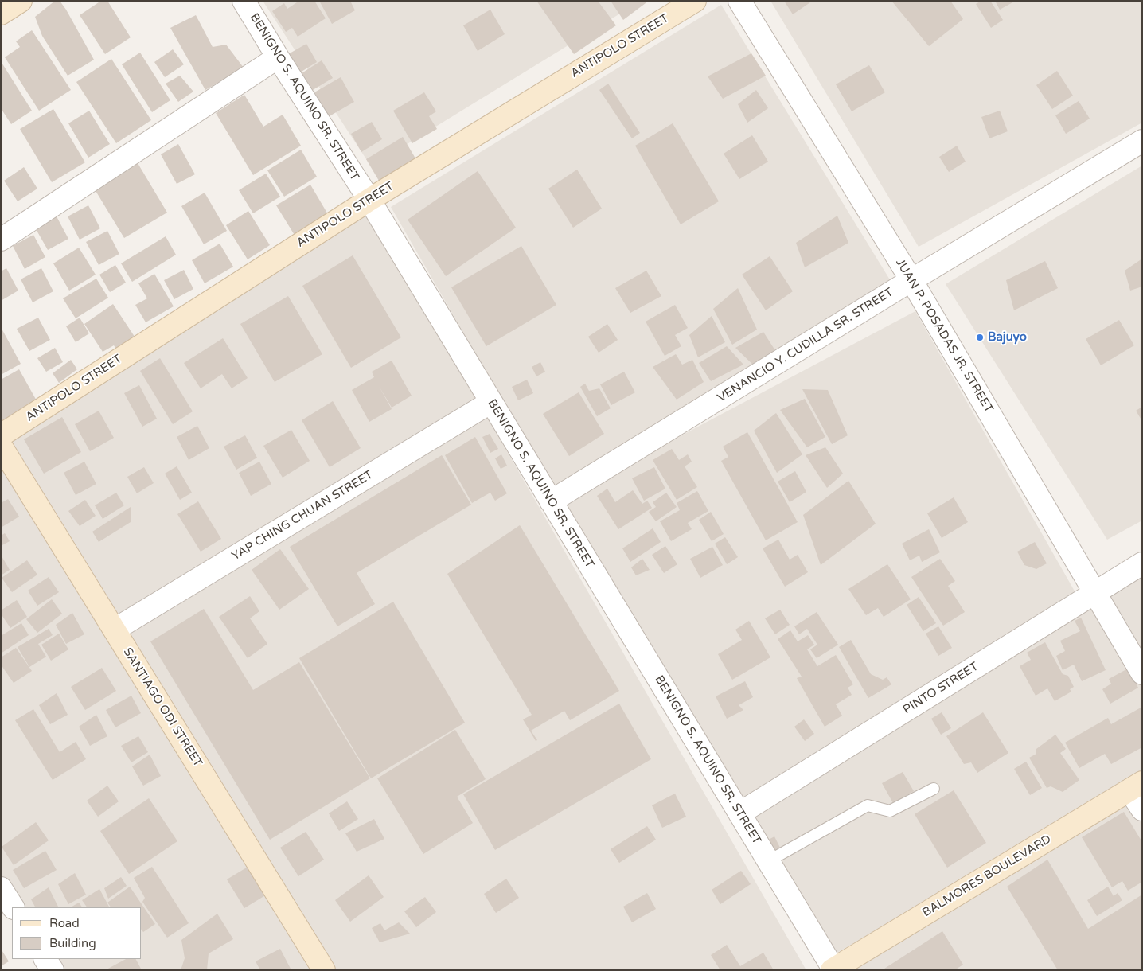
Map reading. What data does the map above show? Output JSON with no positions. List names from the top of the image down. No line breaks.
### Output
{"streets":{"street":["ANTIPOLO STREET","BENIGNO S. AQUINO SR. STREET","JUAN P. POSADAS JR. STREET","VENANCIO Y. CUDILLA SR. STREET","YAP CHING CHUAN STREET","PINTO STREET","SANTIAGO ODI STREET","BALMORES BOULEVARD"]},"crossings":[["ANTIPOLO STREET","BENIGNO S. AQUINO SR. STREET"],["BENIGNO S. AQUINO SR. STREET","VENANCIO Y. CUDILLA SR. STREET"],["BENIGNO S. AQUINO SR. STREET","YAP CHING CHUAN STREET"],["BENIGNO S. AQUINO SR. STREET","PINTO STREET"],["BENIGNO S. AQUINO SR. STREET","BALMORES BOULEVARD"],["JUAN P. POSADAS JR. STREET","VENANCIO Y. CUDILLA SR. STREET"],["JUAN P. POSADAS JR. STREET","PINTO STREET"],["YAP CHING CHUAN STREET","SANTIAGO ODI STREET"]],"places":["Bajuyo"],"legend":["Road","Building"]}
